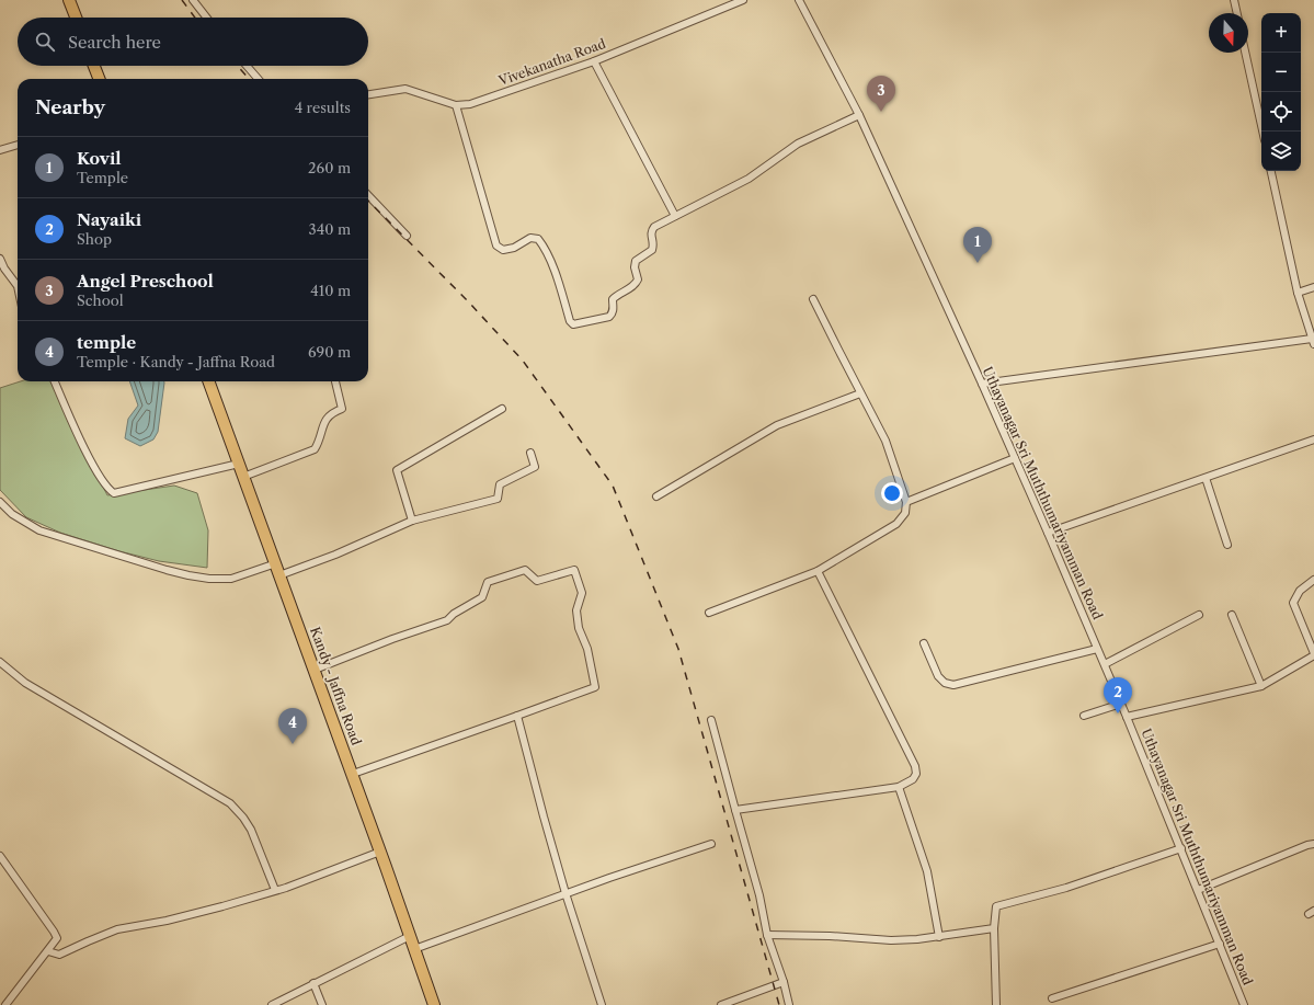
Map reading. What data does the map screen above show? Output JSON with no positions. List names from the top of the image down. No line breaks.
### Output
{"streets":{"highway":["Kandy - Jaffna Road"],"street":["Vivekanatha Road","Uthayanagar Sri Muththumariyamman Road"]},"north":"bottom","page":{"map_buttons":["+","−"],"search":"Search here","pins":["3","1","2","4"],"heading":["Nearby","4 results"],"list":[{"mark":"1","name":"Kovil","note":"Temple","value":"260 m"},{"mark":"2","name":"Nayaiki","note":"Shop","value":"340 m"},{"mark":"3","name":"Angel Preschool","note":"School","value":"410 m"},{"mark":"4","name":"temple","note":"Temple · Kandy - Jaffna Road","value":"690 m"}]}}
